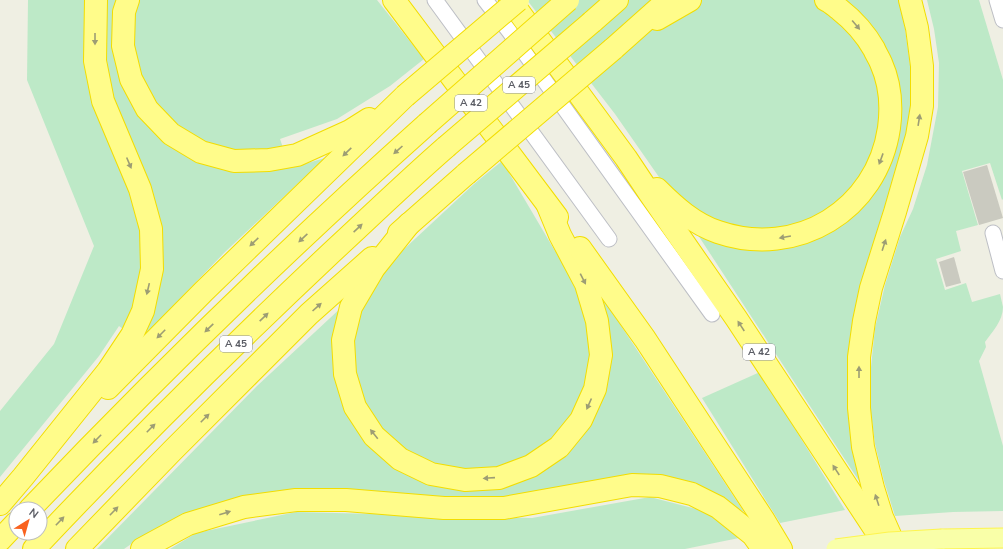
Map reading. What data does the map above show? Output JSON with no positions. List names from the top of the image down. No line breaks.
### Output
{"streets":{"highway":["A 45","A 42"]},"north":"top right"}
